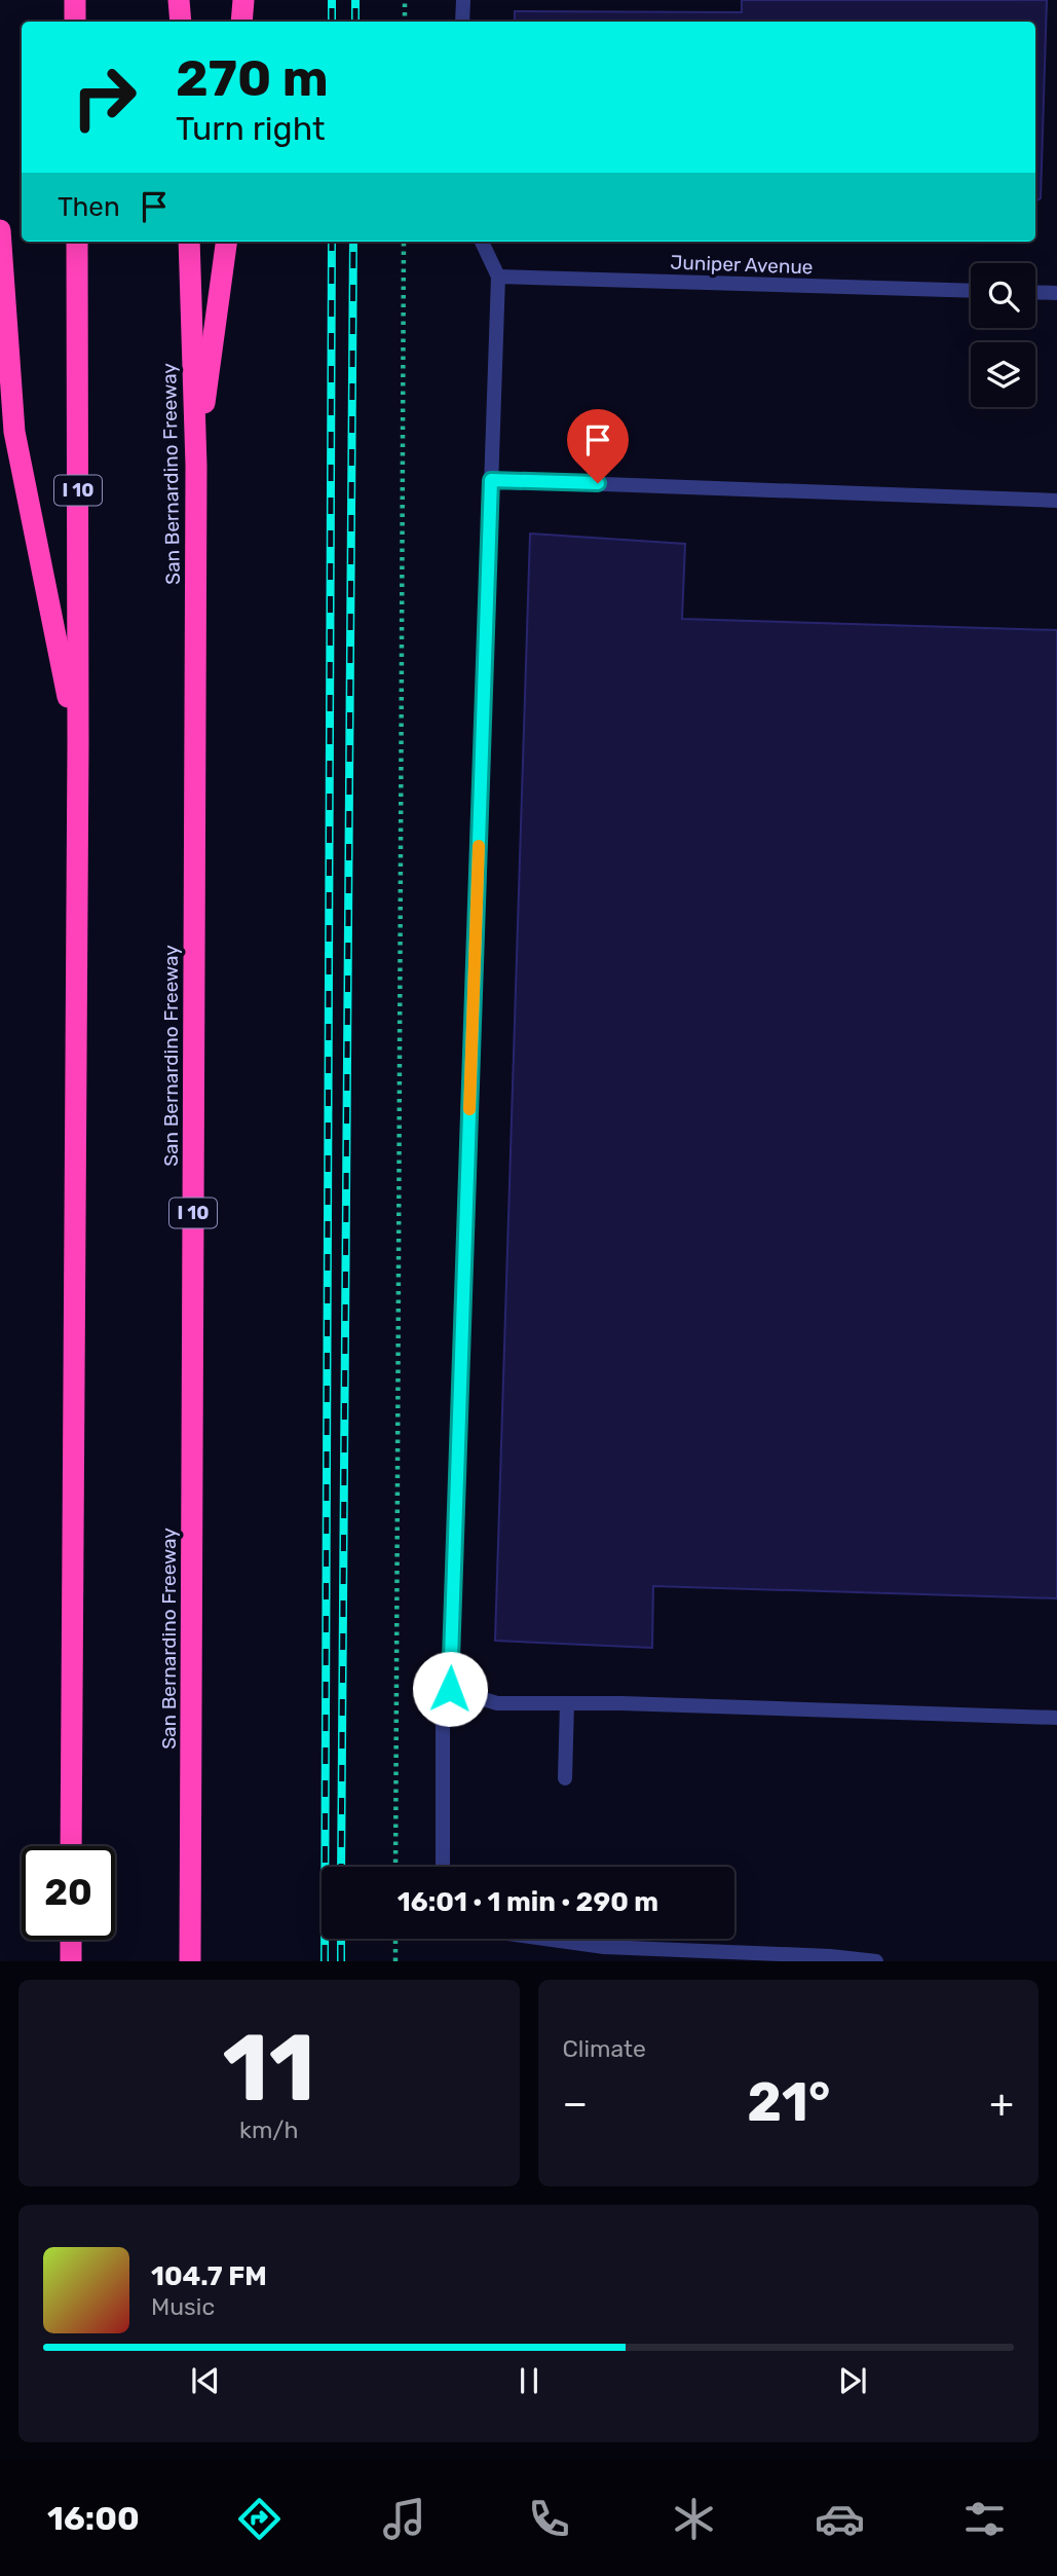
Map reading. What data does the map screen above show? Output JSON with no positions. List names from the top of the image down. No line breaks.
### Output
{"streets":{"highway":["San Bernardino Freeway","I 10"],"street":["Juniper Avenue"]},"page":{"turn":["270 m","Turn right"],"then":"Then","limit":"20","trip":"16:01 · 1 min · 290 m","tile":[["11","km/h"],"Climate"],"heat":["−","21°","+"],"song":["104.7 FM","Music"],"tabs":"16:00"}}
